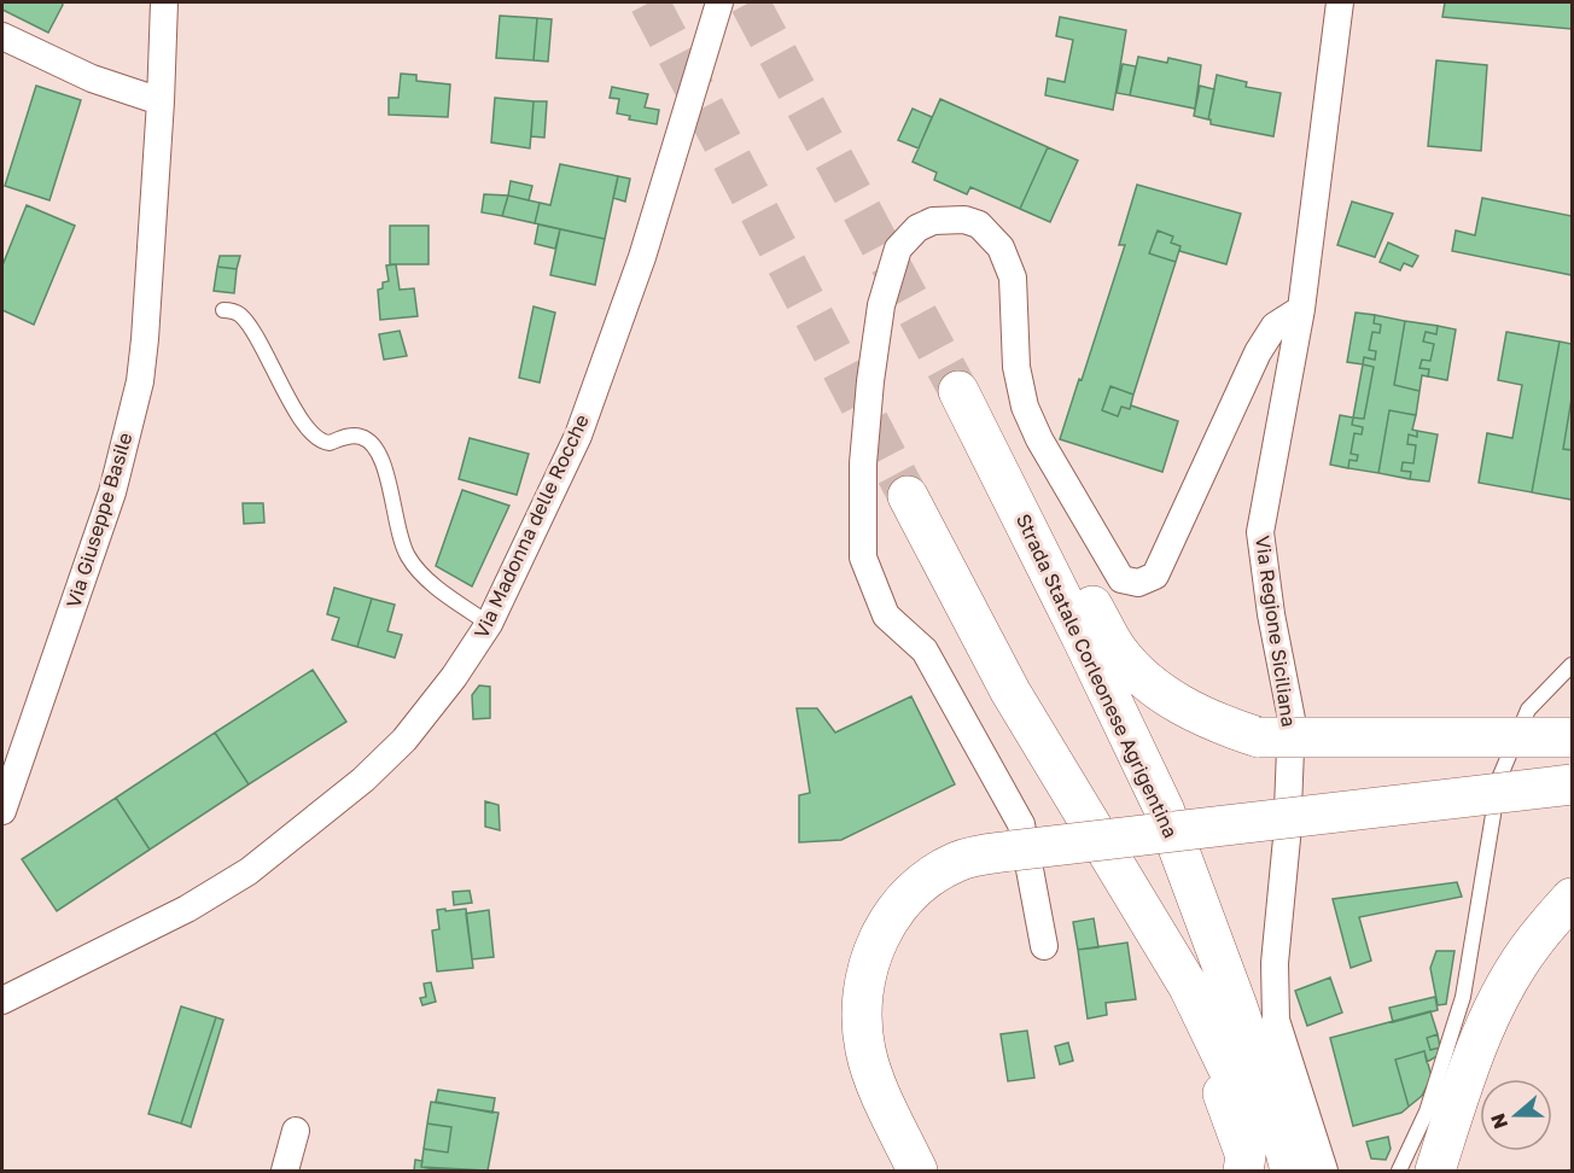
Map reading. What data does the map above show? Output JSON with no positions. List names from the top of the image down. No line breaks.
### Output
{"streets":{"main road":["Strada Statale Corleonese Agrigentina"],"street":["Via Giuseppe Basile","Via Madonna delle Rocche","Via Regione Siciliana"]},"north":"left"}
